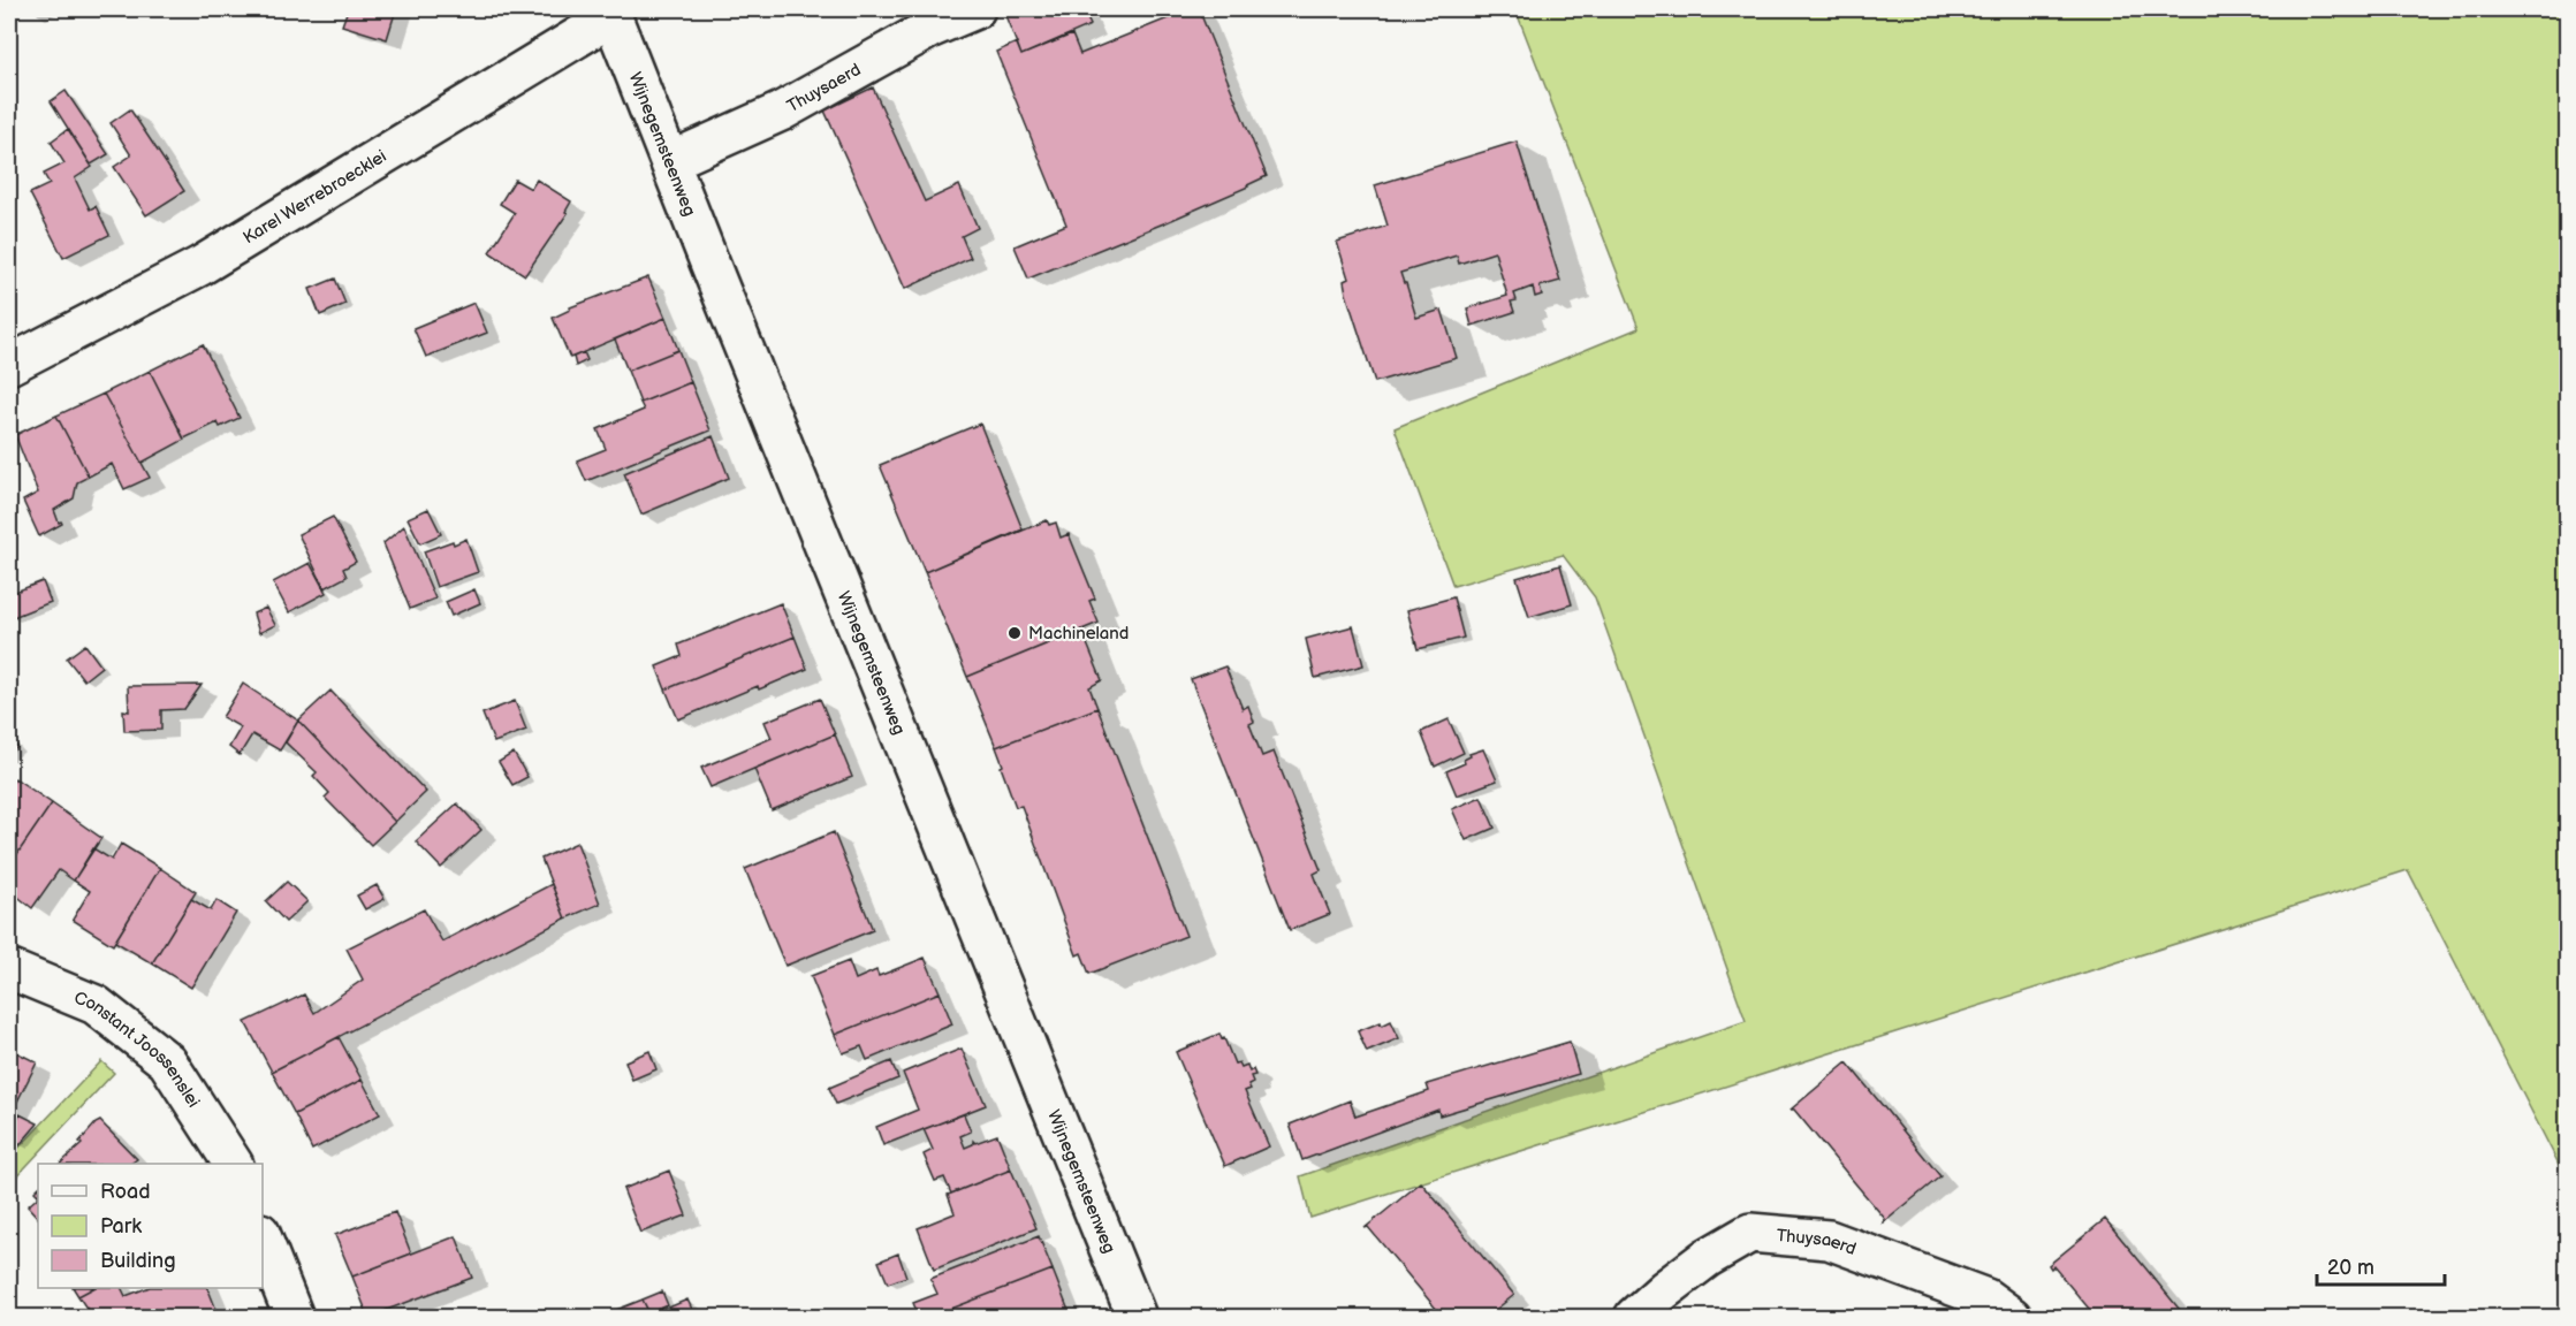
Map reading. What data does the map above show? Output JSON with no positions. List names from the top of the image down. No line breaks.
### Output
{"streets":{"street":["Thuysaerd","Wijnegemsteenweg","Karel Werrebroecklei","Constant Joossenslei"]},"crossings":[["Thuysaerd","Wijnegemsteenweg"],["Wijnegemsteenweg","Karel Werrebroecklei"]],"places":["Machineland"],"legend":["Road","Park","Building"],"scale_bar":"20 m"}
